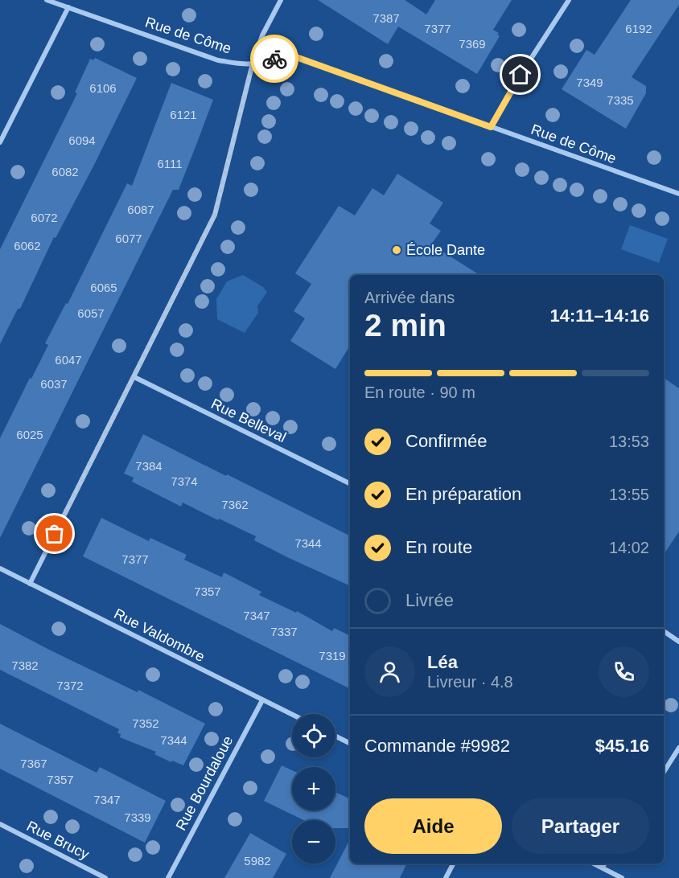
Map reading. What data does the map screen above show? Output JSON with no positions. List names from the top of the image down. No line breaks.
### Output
{"streets":{"street":["Rue de Côme","Rue Belleval","Rue Valdombre","Rue Bourdaloue","Rue Brucy"]},"crossings":[["Rue Valdombre","Rue Bourdaloue"]],"places":["École Dante"],"house_numbers":["7387","7377","6192","7369","7349","6106","7335","6121","6094","6111","6082","6087","6072","6077","6062","6065","6057","6047","6037","6025","7384","7374","7362","7344","7377","7357","7347","7337","7319","7382","7372","7352","7344","7367","7357","7347","7339","5982"],"page":{"heading":["2 min","Arrivée dans","14:11–14:16"],"panel":["Léa","Livreur · 4.8","Commande #9982","$45.16"],"bar":"En route · 90 m","list":[["Confirmée","13:53"],["En préparation","13:55"],["En route","14:02"],"Livrée"],"map_buttons":["+","−"],"buttons":["Aide","Partager"]}}
